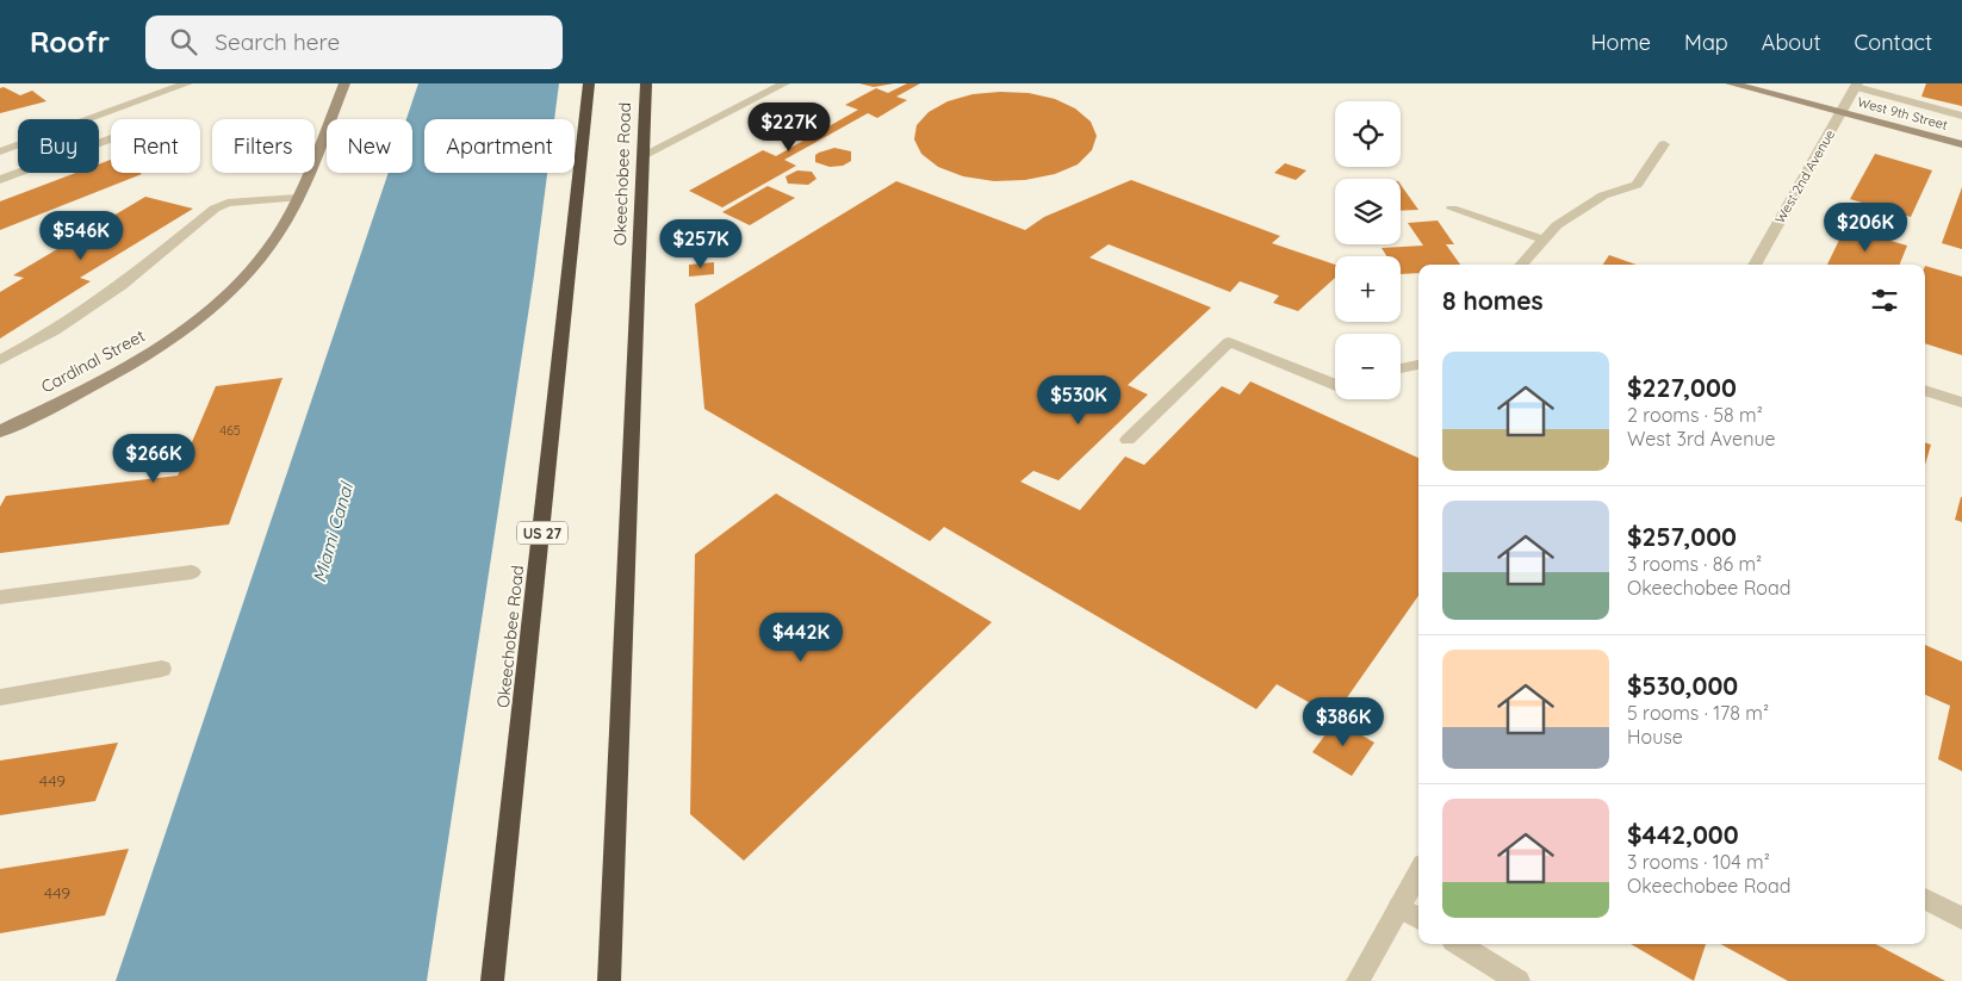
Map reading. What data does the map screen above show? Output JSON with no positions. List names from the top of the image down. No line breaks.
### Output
{"streets":{"highway":["Okeechobee Road","US 27"],"street":["West 9th Street","West 2nd Avenue","Cardinal Street"]},"crossings":[["West 9th Street","West 2nd Avenue"]],"water":["Miami Canal"],"house_numbers":["465","449","449"],"page":{"header":"Roofr","search":"Search here","nav":["Home","Map","About","Contact"],"map_buttons":["+","−"],"price":["$227K","$206K","$546K","$257K","$530K","$266K","$442K","$386K"],"chip":["Buy","Rent","Filters","New","Apartment"],"heading":"8 homes","list":[{"name":"$227,000","note":"2 rooms · 58 m² · West 3rd Avenue"},{"name":"$257,000","note":"3 rooms · 86 m² · Okeechobee Road"},{"name":"$530,000","note":"5 rooms · 178 m² · House"},{"name":"$442,000","note":"3 rooms · 104 m² · Okeechobee Road"}]}}
